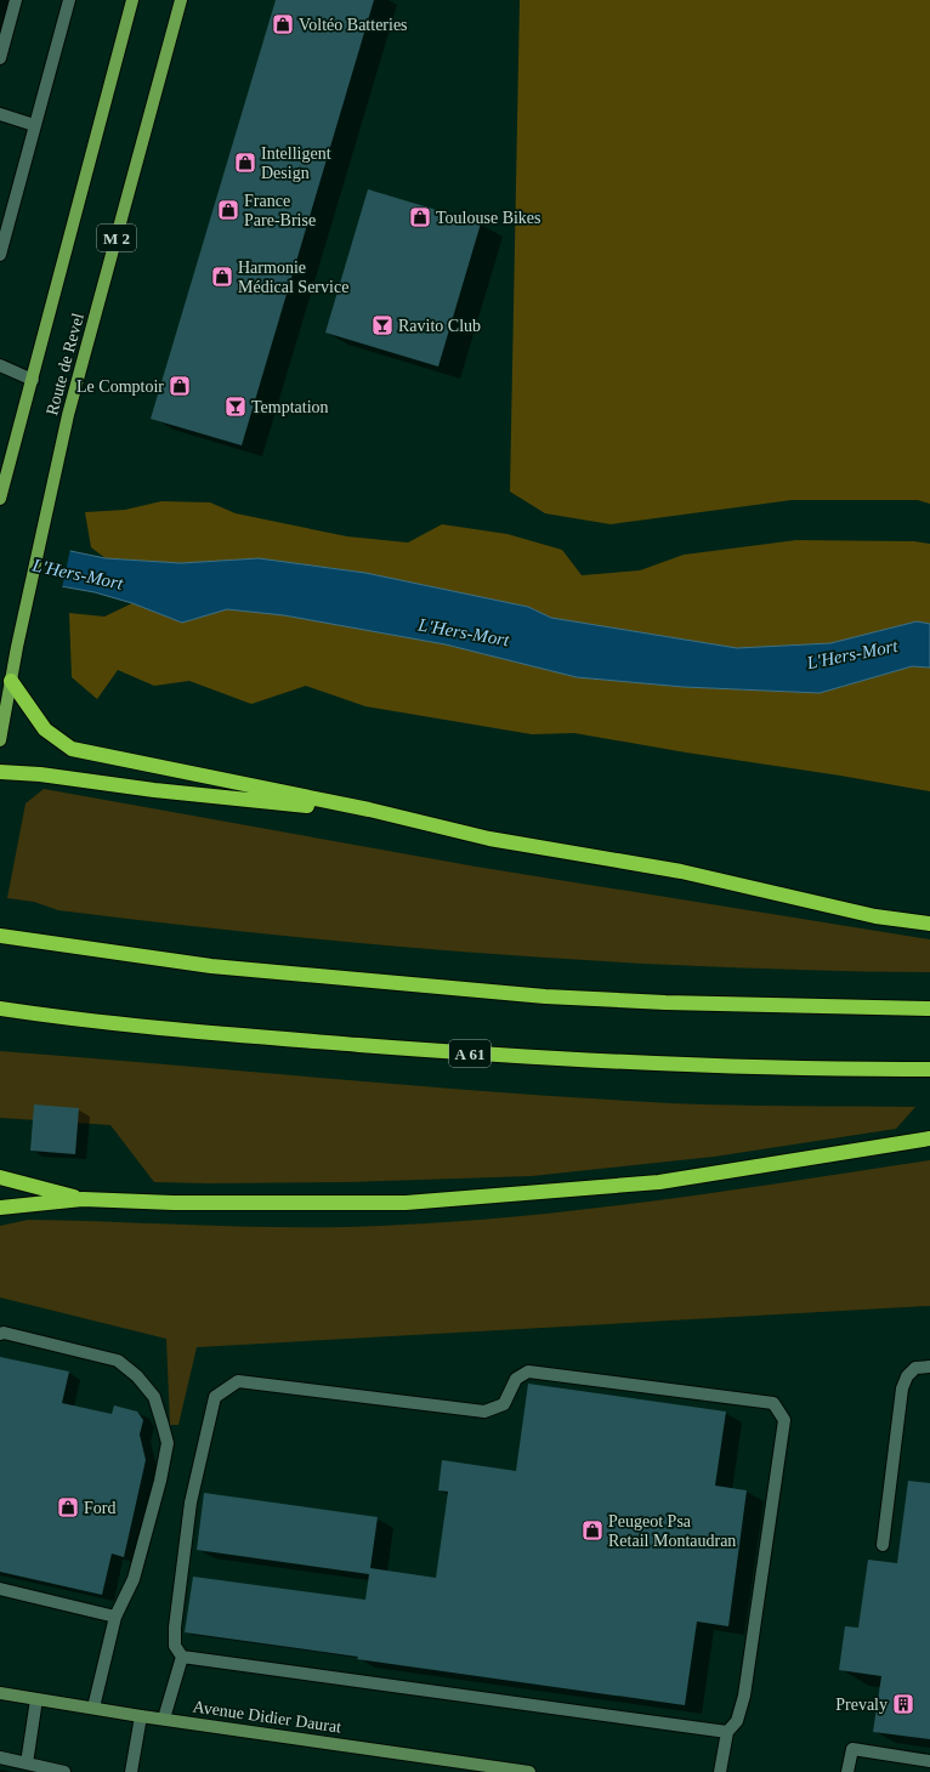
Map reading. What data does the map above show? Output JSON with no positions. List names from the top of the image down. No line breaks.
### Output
{"streets":{"highway":["A 61"],"main road":["M 2","Route de Revel","Avenue Didier Daurat"]},"water":["L'Hers-Mort"],"places":{"shop":["Voltéo Batteries","Intelligent Design","France Pare-Brise","Toulouse Bikes","Harmonie Médical Service","Le Comptoir","Ford","Peugeot Psa Retail Montaudran"],"bar":["Ravito Club","Temptation"],"building":["Prevaly"]}}
